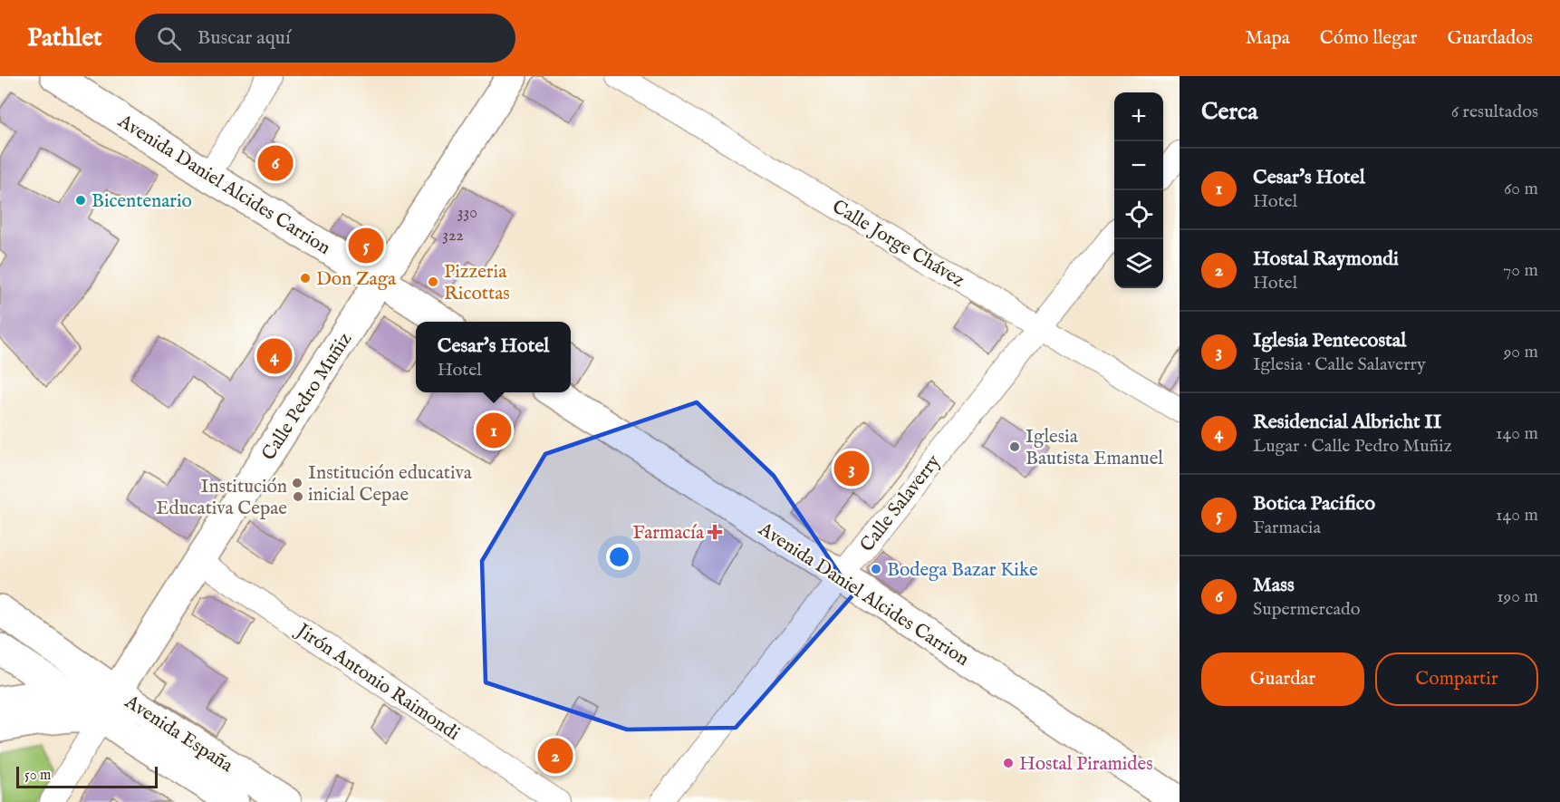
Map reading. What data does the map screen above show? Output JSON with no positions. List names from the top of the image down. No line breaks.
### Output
{"streets":{"street":["Avenida Daniel Alcides Carrion","Calle Jorge Chávez","Calle Pedro Muñiz","Calle Salaverry","Jirón Antonio Raimondi","Avenida España"]},"crossings":[["Avenida Daniel Alcides Carrion","Calle Pedro Muñiz"],["Avenida Daniel Alcides Carrion","Calle Salaverry"],["Calle Jorge Chávez","Calle Salaverry"],["Calle Pedro Muñiz","Jirón Antonio Raimondi"],["Calle Pedro Muñiz","Avenida España"]],"places":{"other":["Bicentenario","Don Zaga","Pizzeria Ricottas","Iglesia Bautista Emanuel","Institución educativa inicial Cepae","Institución Educativa Cepae","Bodega Bazar Kike","Hostal Piramides"],"health":["Farmacía"]},"house_numbers":["330","322"],"scale_bar":"50 m","page":{"header":"Pathlet","search":"Buscar aquí","nav":["Mapa","Cómo llegar","Guardados"],"heading":["Cerca","6 resultados"],"map_buttons":["+","−"],"pins":["6","5","4","1","3","2"],"list":[{"mark":"1","name":"Cesar's Hotel","note":"Hotel","value":"60 m"},{"mark":"2","name":"Hostal Raymondi","note":"Hotel","value":"70 m"},{"mark":"3","name":"Iglesia Pentecostal","note":"Iglesia · Calle Salaverry","value":"90 m"},{"mark":"4","name":"Residencial Albricht II","note":"Lugar · Calle Pedro Muñiz","value":"140 m"},{"mark":"5","name":"Botica Pacifico","note":"Farmacia","value":"140 m"},{"mark":"6","name":"Mass","note":"Supermercado","value":"190 m"}],"popup":["Cesar's Hotel","Hotel"],"buttons":["Guardar","Compartir"],"scale":"50 m"}}
